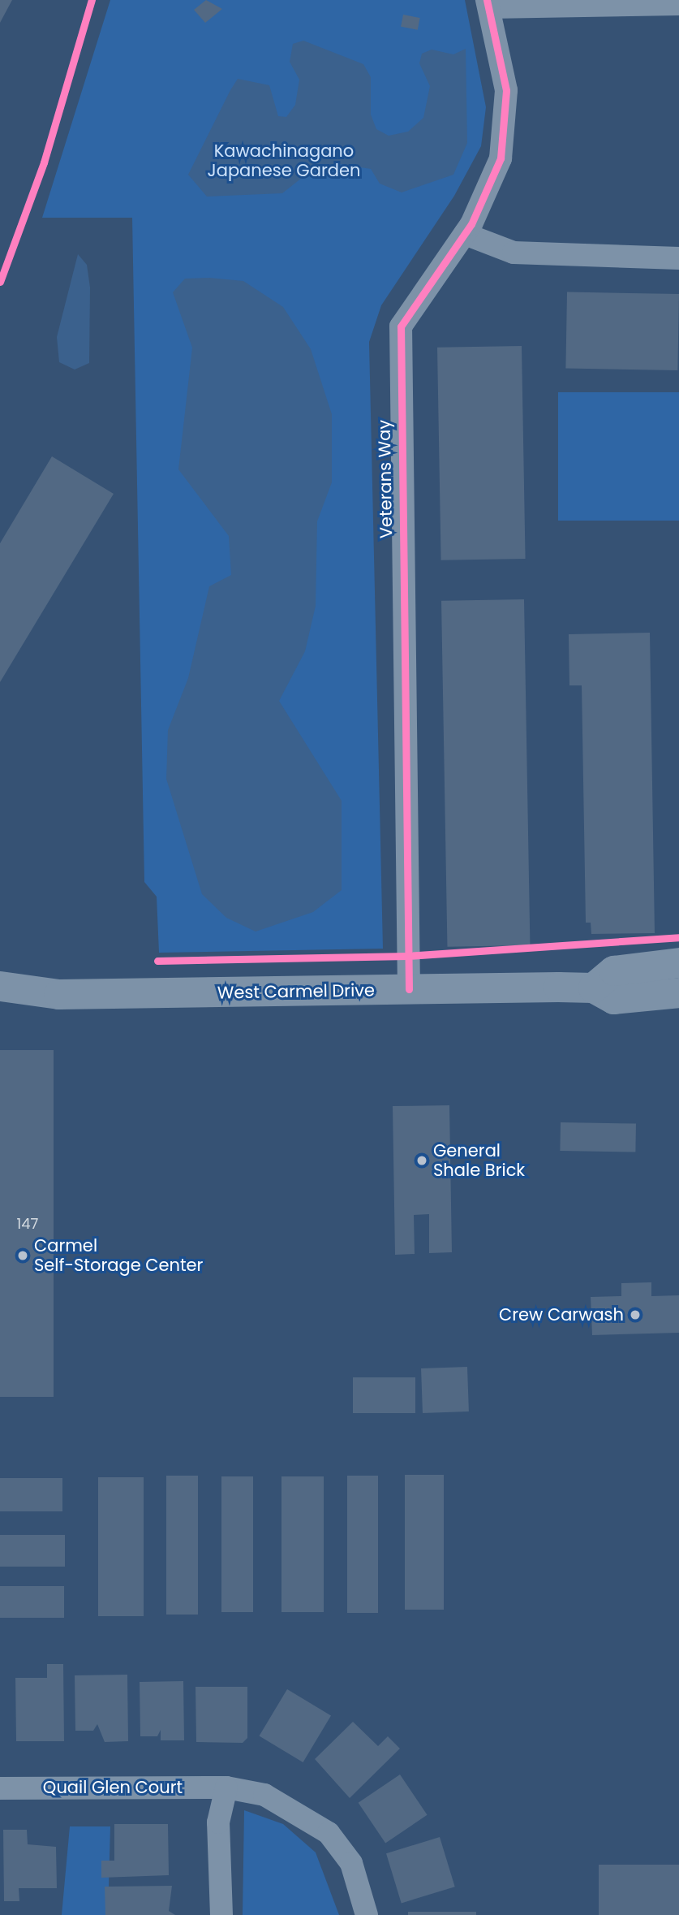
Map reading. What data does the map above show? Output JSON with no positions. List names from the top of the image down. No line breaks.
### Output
{"streets":{"street":["Veterans Way","West Carmel Drive","Quail Glen Court"]},"crossings":[["Veterans Way","West Carmel Drive"]],"parks":["Kawachinagano Japanese Garden"],"places":["General Shale Brick","Carmel Self-Storage Center","Crew Carwash"],"house_numbers":["147"]}
